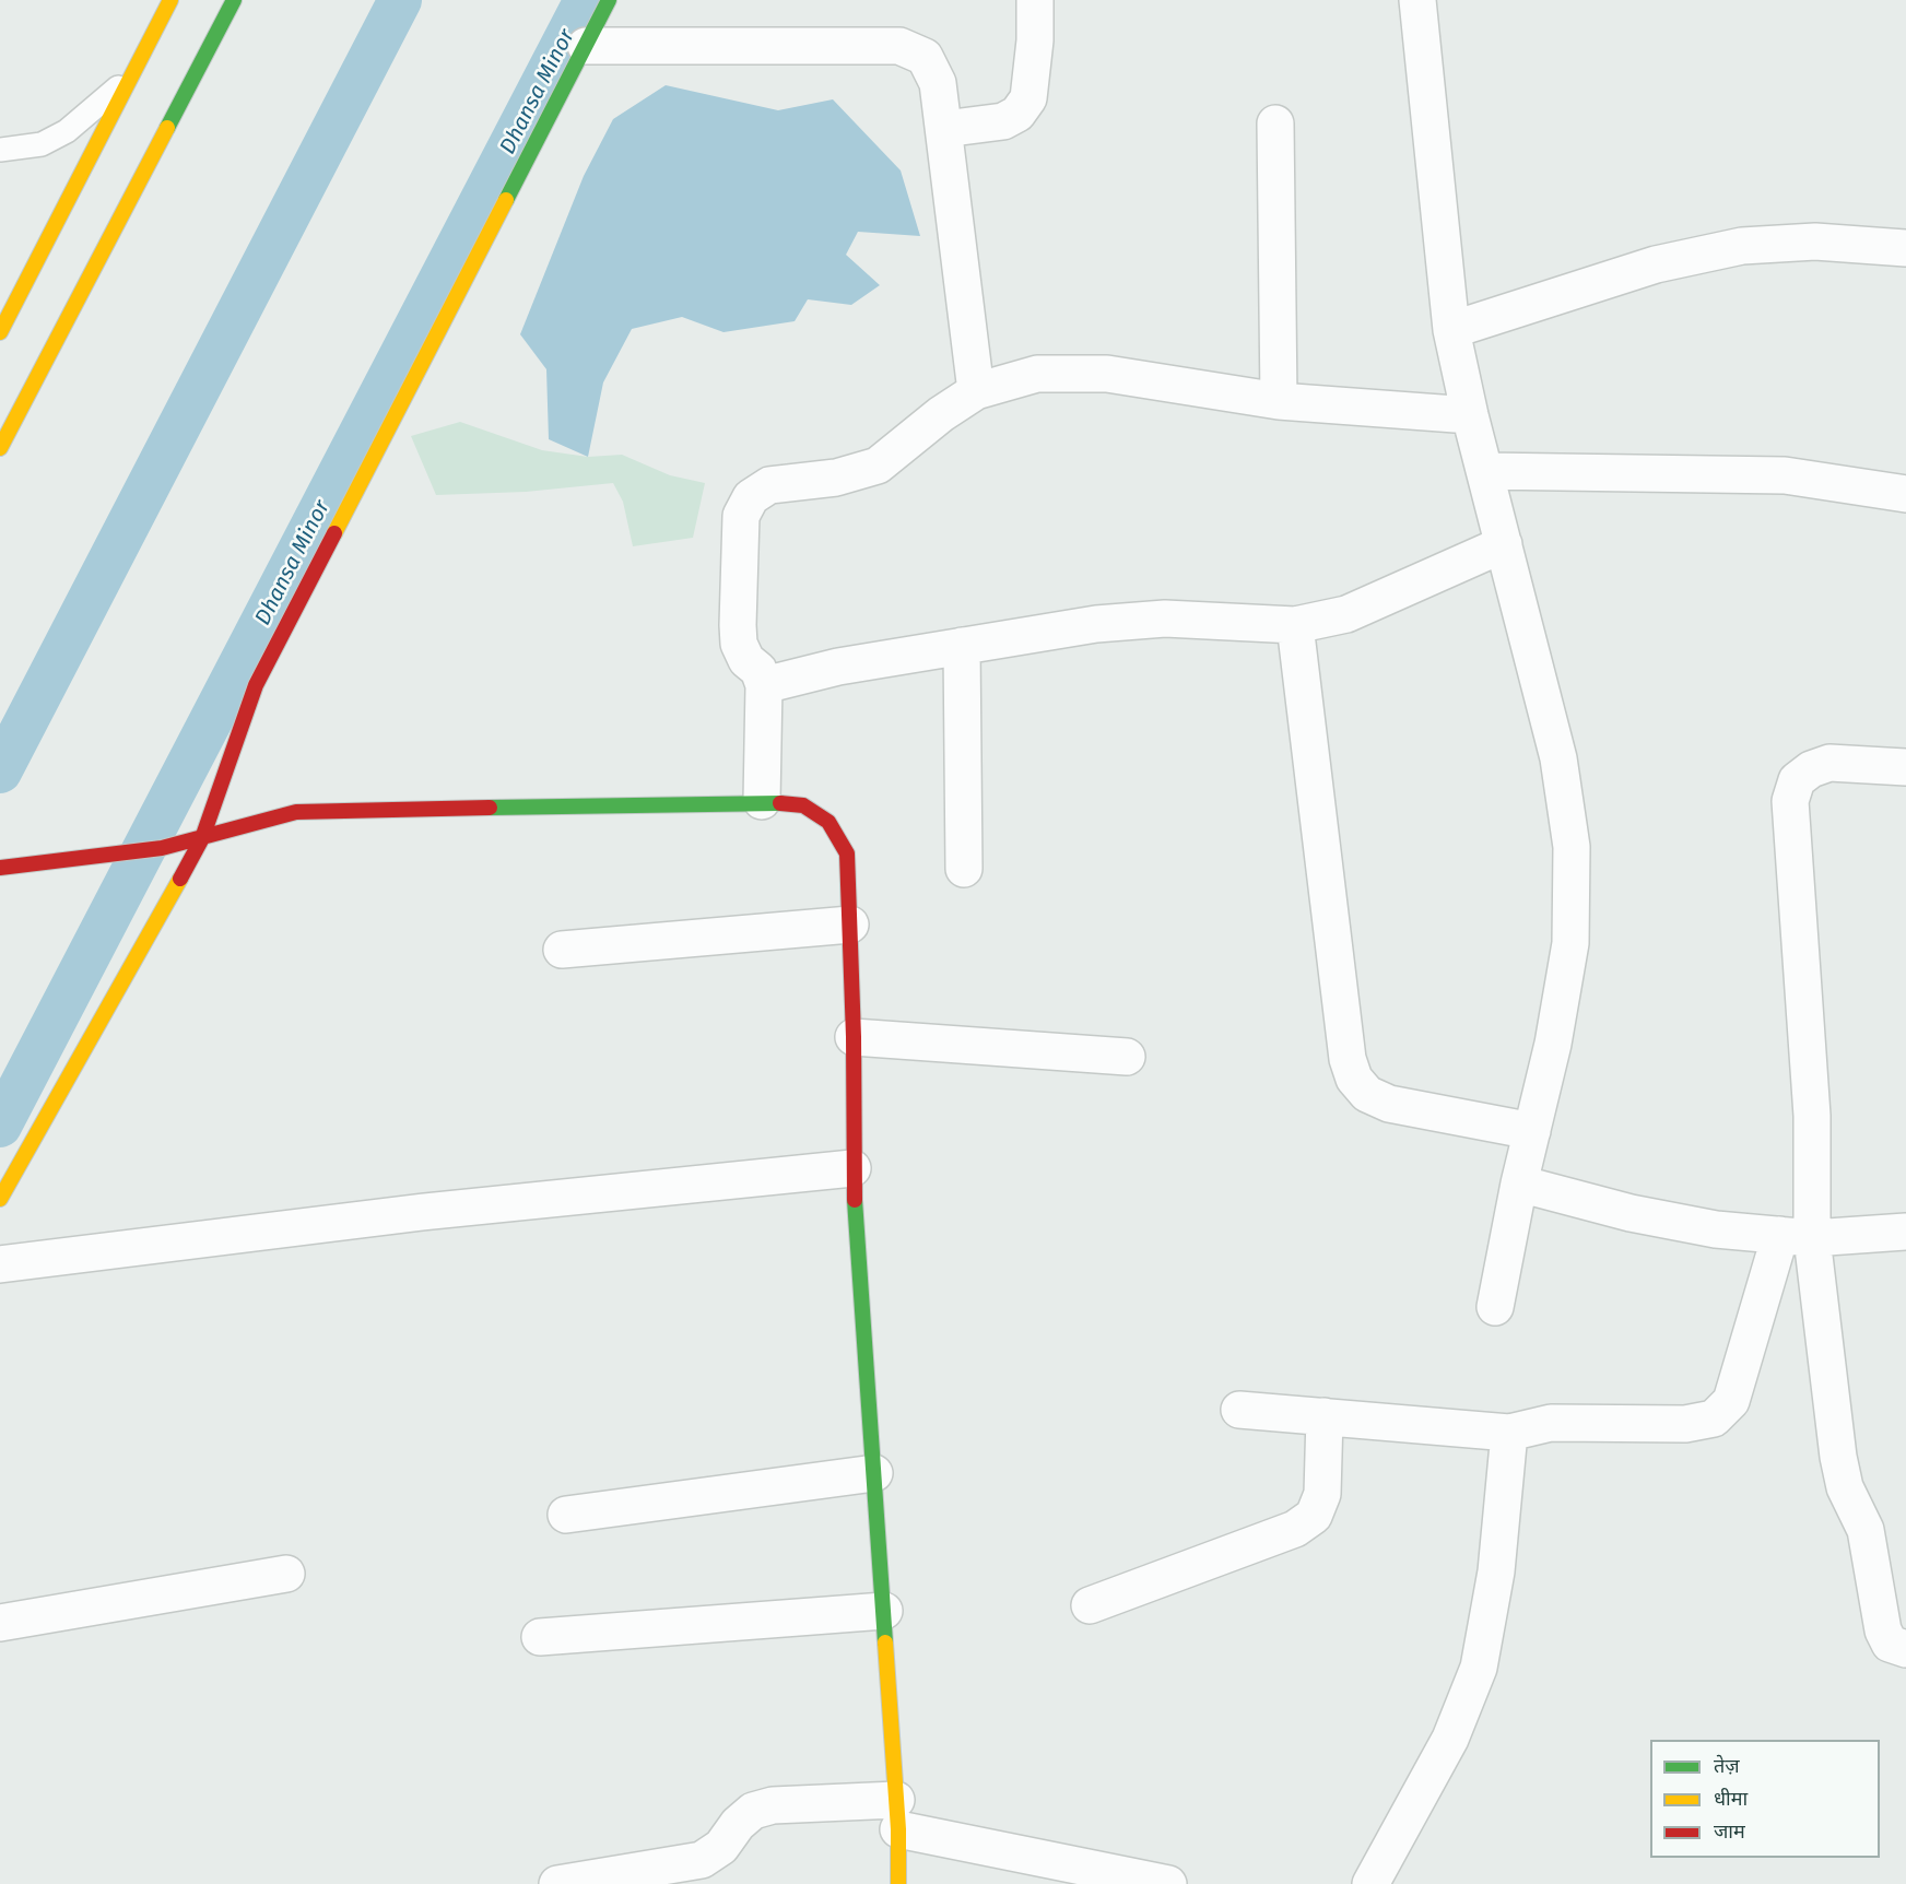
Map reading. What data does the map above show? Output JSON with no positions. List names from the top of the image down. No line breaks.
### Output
{"water":["Dhansa Minor"],"legend":["तेज़","धीमा","जाम"]}
